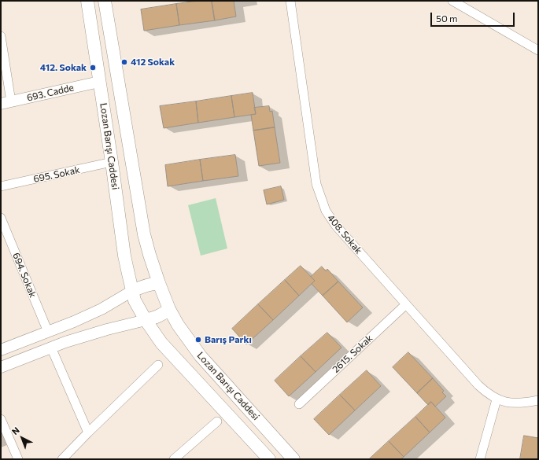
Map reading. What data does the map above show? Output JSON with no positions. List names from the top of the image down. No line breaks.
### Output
{"streets":{"main road":["Lozan Barışı Caddesi"],"street":["693. Cadde","695. Sokak","408. Sokak","694. Sokak","2615. Sokak"]},"crossings":[["693. Cadde","Lozan Barışı Caddesi"],["Lozan Barışı Caddesi","695. Sokak"],["408. Sokak","2615. Sokak"]],"places":["412 Sokak","412. Sokak","Barış Parkı"],"scale_bar":"50 m","north":"top left"}
